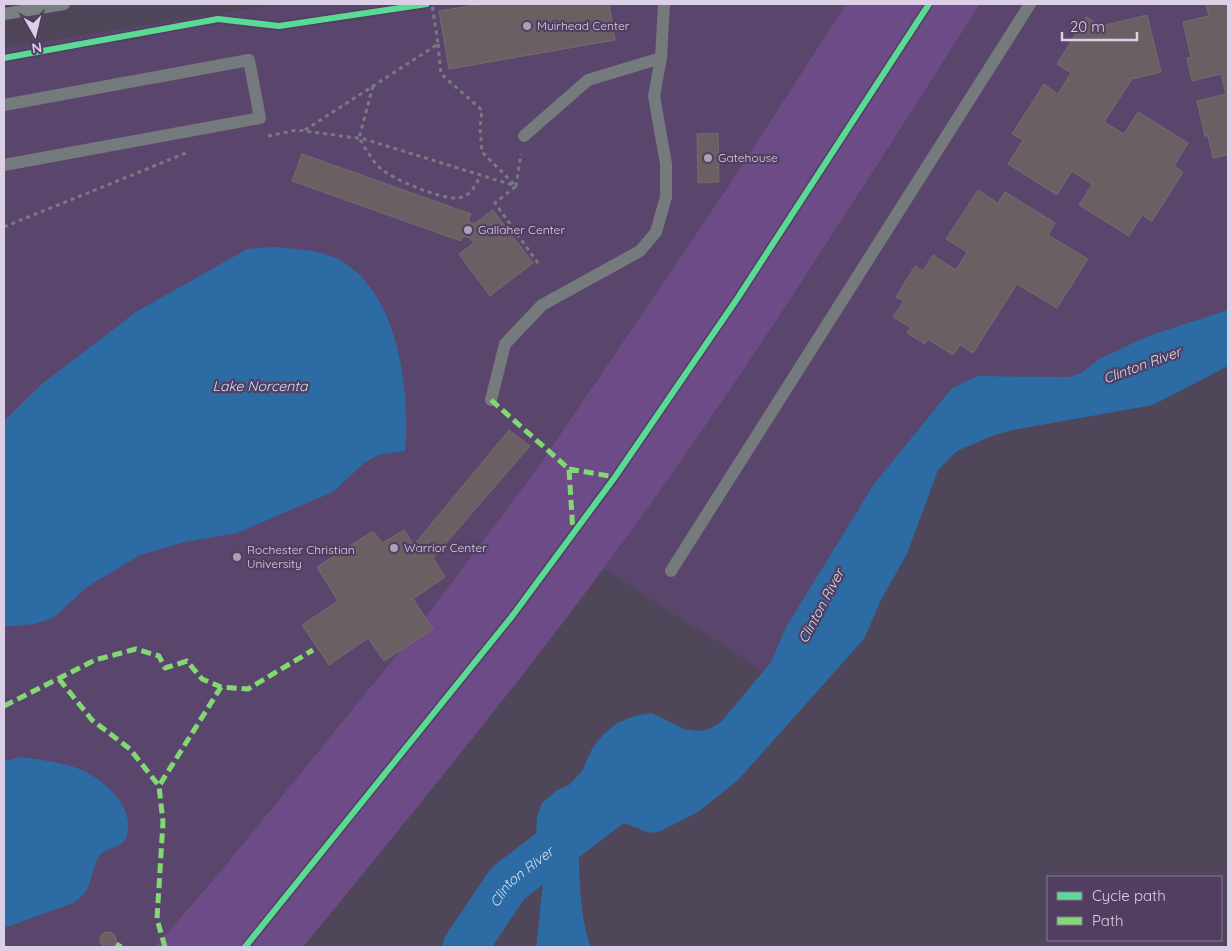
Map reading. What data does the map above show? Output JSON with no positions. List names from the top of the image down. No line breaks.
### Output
{"water":["Clinton River","Lake Norcenta"],"places":["Muirhead Center","Gatehouse","Gallaher Center","Warrior Center","Rochester Christian University"],"legend":["Cycle path","Path"],"scale_bar":"20 m","north":"bottom"}
